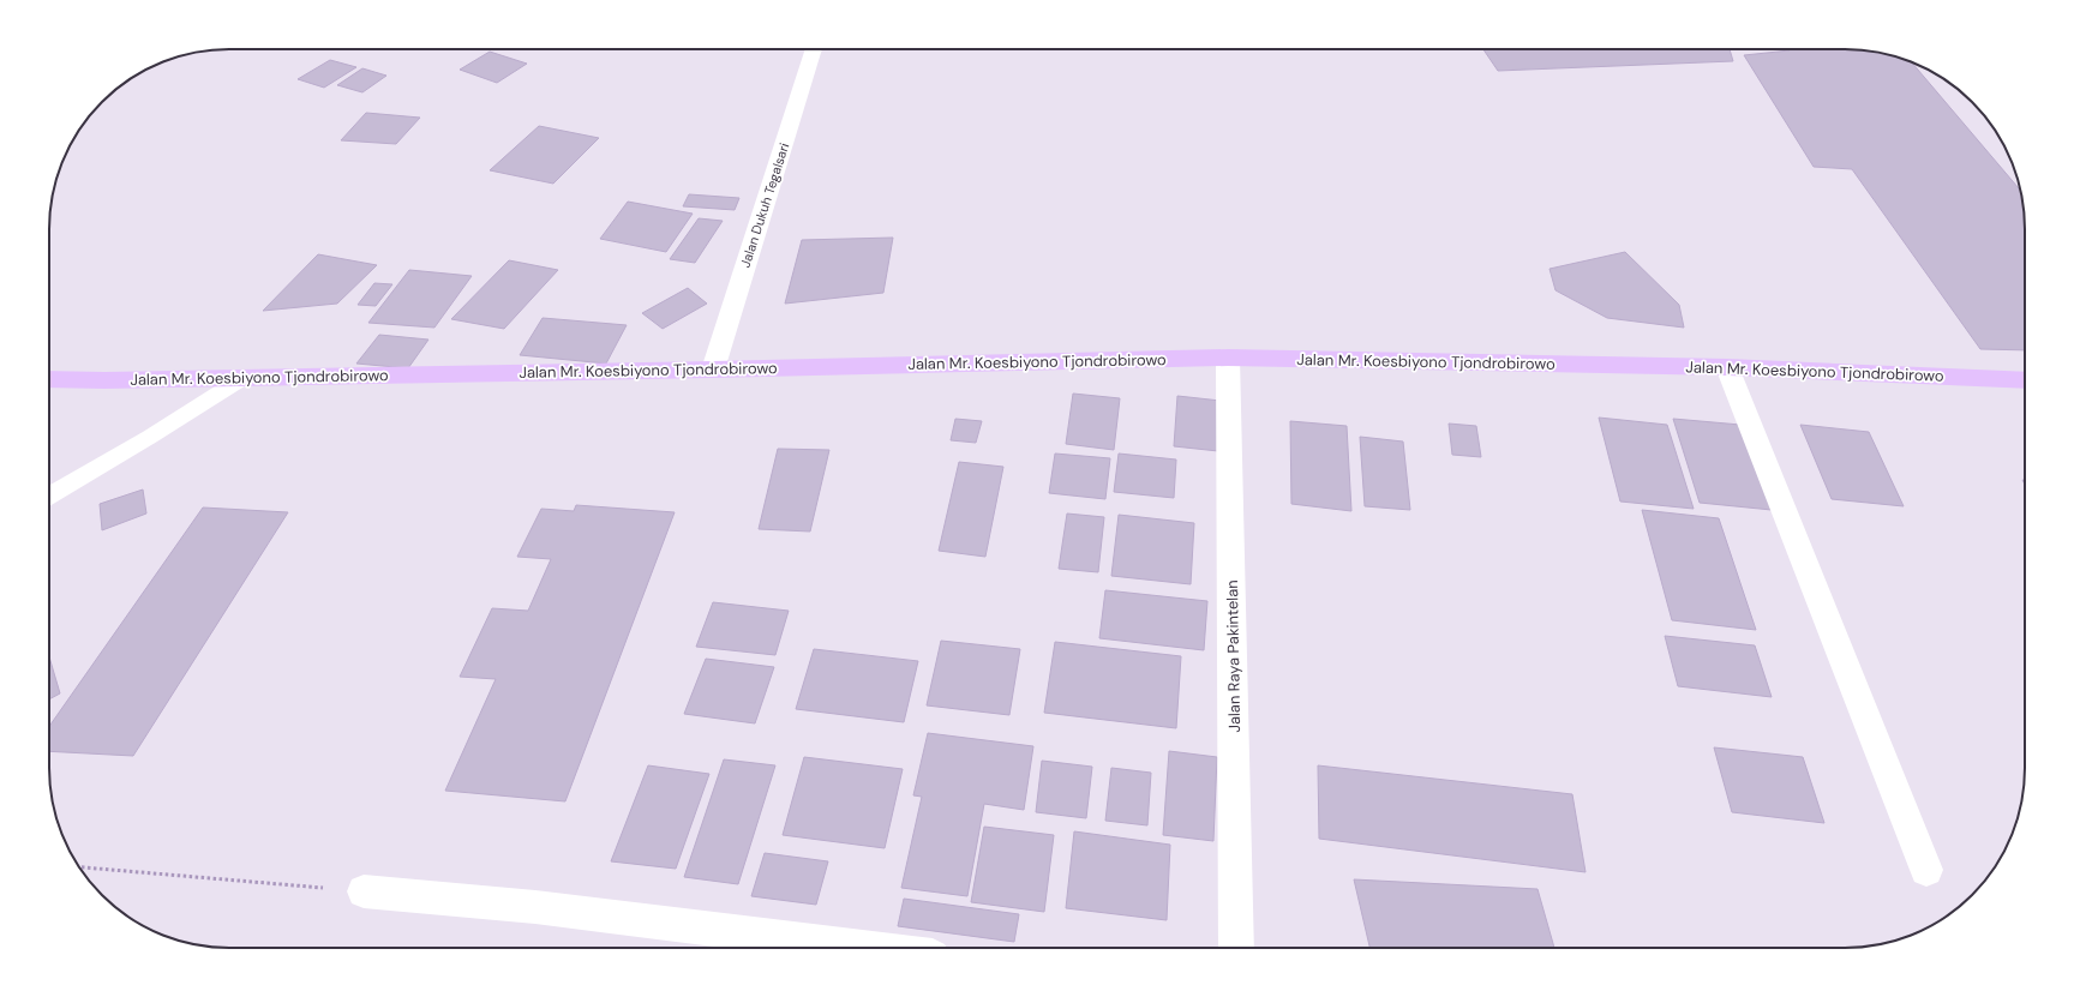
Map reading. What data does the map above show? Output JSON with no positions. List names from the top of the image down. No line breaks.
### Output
{"streets":{"main road":["Jalan Mr. Koesbiyono Tjondrobirowo"],"street":["Jalan Dukuh Tegalsari","Jalan Raya Pakintelan"]},"crossings":[["Jalan Dukuh Tegalsari","Jalan Mr. Koesbiyono Tjondrobirowo"],["Jalan Mr. Koesbiyono Tjondrobirowo","Jalan Raya Pakintelan"]]}
